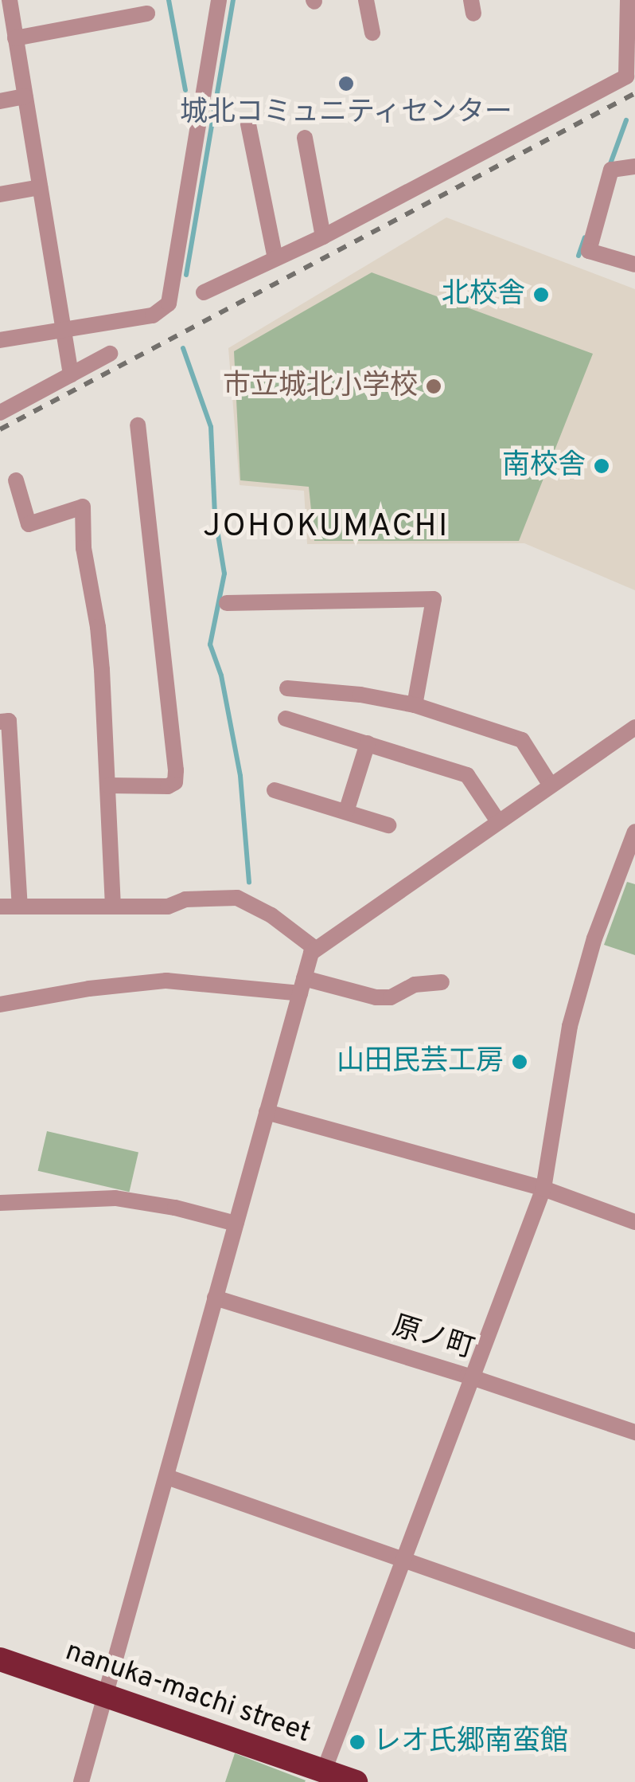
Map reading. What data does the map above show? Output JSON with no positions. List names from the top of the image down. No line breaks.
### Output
{"streets":{"highway":["nanuka-machi street"],"street":["原ノ町"]},"districts":["JOHOKUMACHI"],"places":["城北コミュニティセンター","北校舎","市立城北小学校","南校舎","山田民芸工房","レオ氏郷南蛮館"]}
